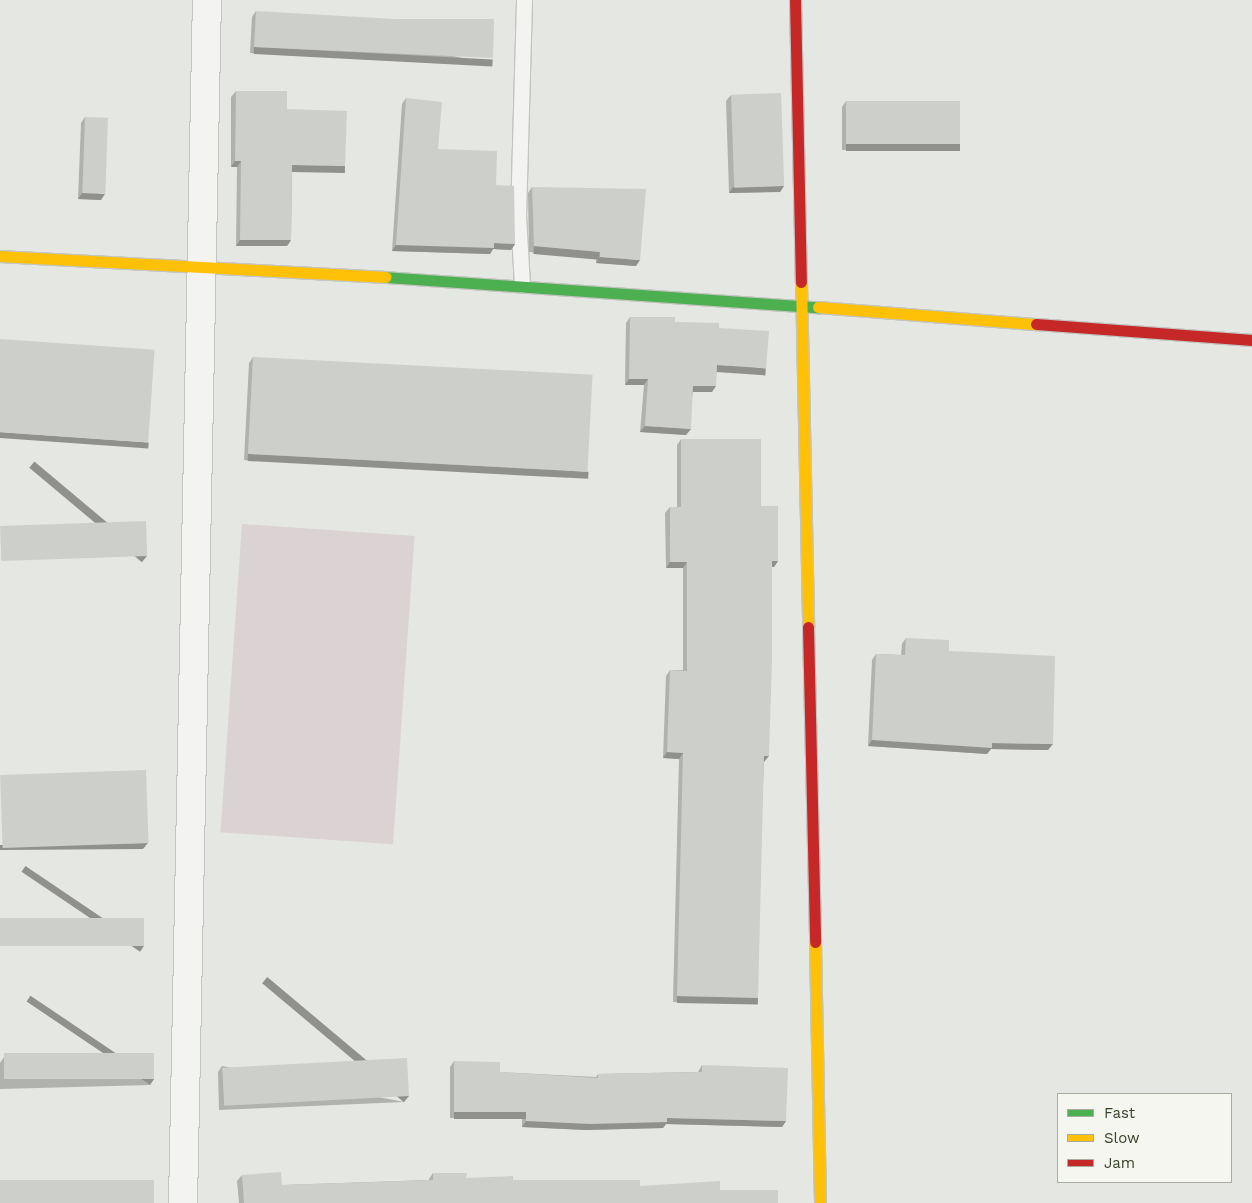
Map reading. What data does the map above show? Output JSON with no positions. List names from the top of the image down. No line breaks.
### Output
{"legend":["Fast","Slow","Jam"]}
